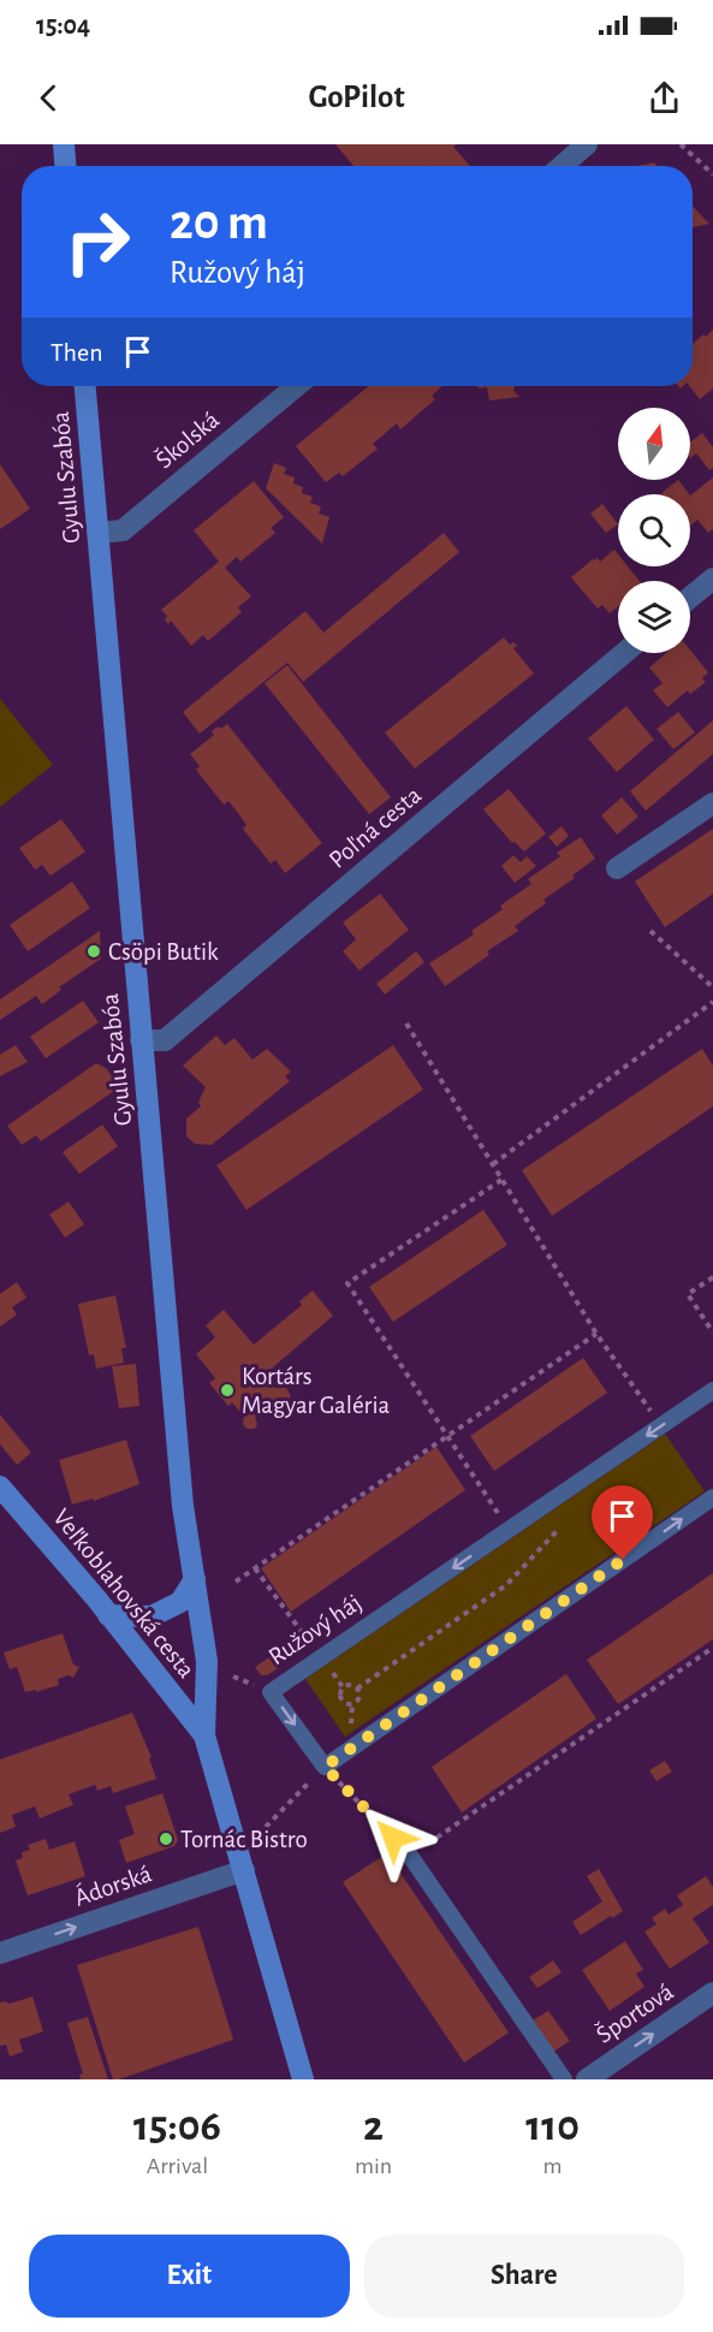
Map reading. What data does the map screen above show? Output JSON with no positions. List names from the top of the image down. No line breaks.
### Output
{"streets":{"street":["Školská","Gyulu Szabóa","Poľná cesta","Veľkoblahovská cesta","Ádorská","Športová"],"lane":["Ružový háj"]},"crossings":[["Školská","Gyulu Szabóa"],["Gyulu Szabóa","Poľná cesta"],["Gyulu Szabóa","Veľkoblahovská cesta"]],"one_way":["Ádorská","Športová"],"places":["Csöpi Butik","Kortárs Magyar Galéria","Tornác Bistro"],"north":"top","page":{"status":"15:04","header":"GoPilot","turn":["20 m","Ružový háj"],"then":"Then","eta":["15:06","Arrival","2","min","110","m"],"buttons":["Exit","Share"]}}
